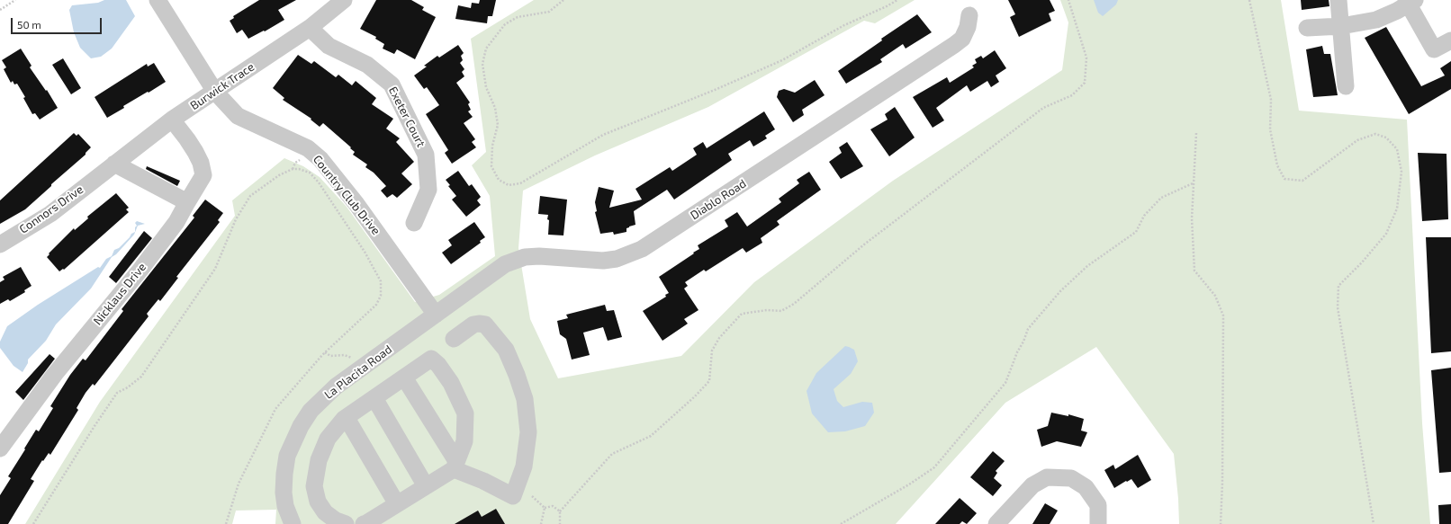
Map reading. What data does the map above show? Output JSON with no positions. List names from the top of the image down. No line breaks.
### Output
{"streets":{"street":["Burwick Trace","Exeter Court","Country Club Drive","Diablo Road","Connors Drive","Nicklaus Drive","La Placita Road"]},"crossings":[["Burwick Trace","Exeter Court"],["Burwick Trace","Country Club Drive"],["Burwick Trace","Connors Drive"],["Burwick Trace","Nicklaus Drive"],["Country Club Drive","Diablo Road"],["Country Club Drive","La Placita Road"],["Diablo Road","La Placita Road"]],"scale_bar":"50 m"}
